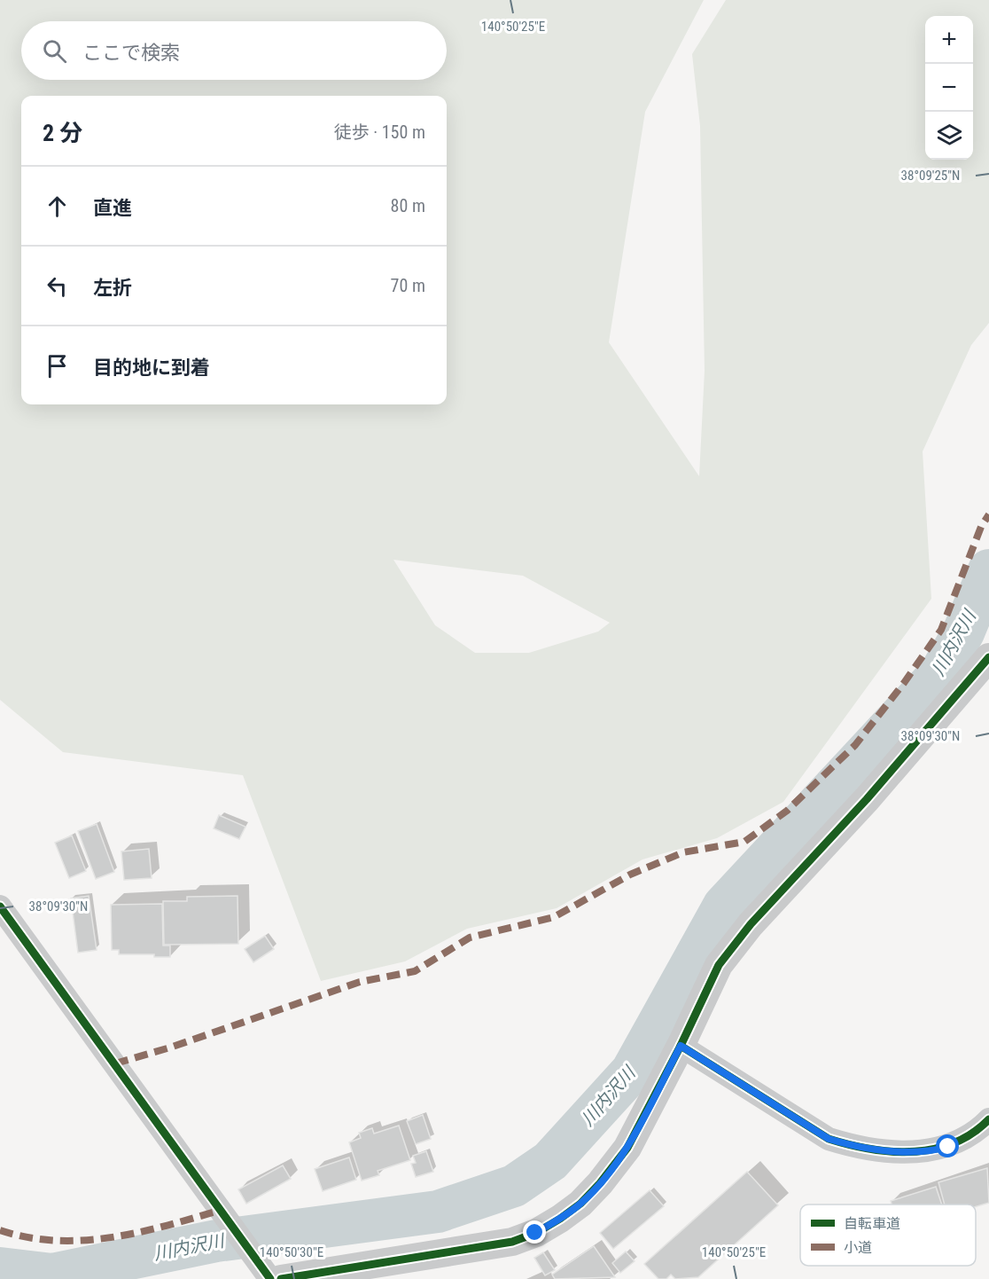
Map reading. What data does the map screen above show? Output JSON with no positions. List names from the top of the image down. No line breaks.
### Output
{"water":["川内沢川"],"legend":["自転車道","小道"],"page":{"map_buttons":["+","−"],"search":"ここで検索","heading":["2 分","徒歩 · 150 m"],"list":[["直進","80 m"],["左折","70 m"],"目的地に到着"]},"coordinates":["140°50'25\"E","38°09'25\"N","38°09'30\"N","140°50'30\"E"]}
